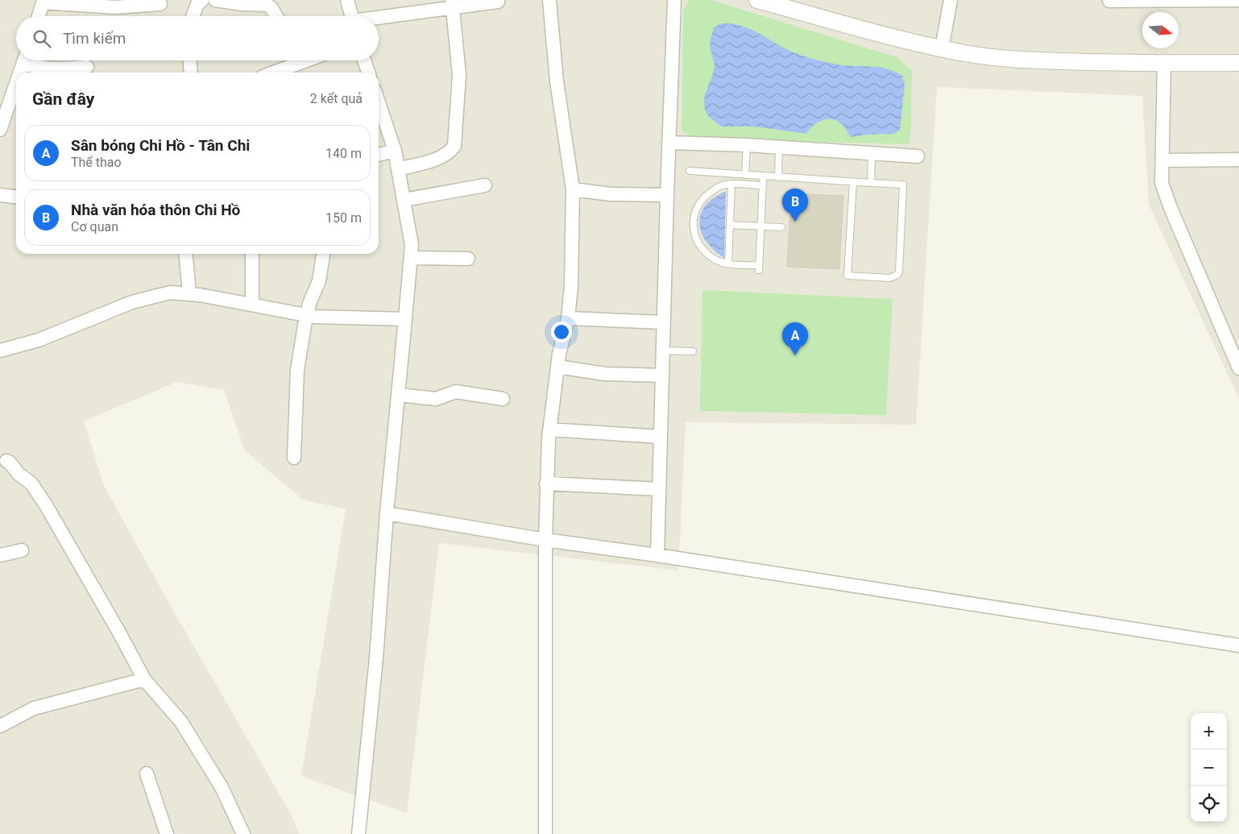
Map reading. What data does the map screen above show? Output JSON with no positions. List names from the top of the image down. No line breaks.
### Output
{"north":"right","page":{"search":"Tìm kiếm","heading":["Gần đây","2 kết quả"],"list":[{"mark":"A","name":"Sân bóng Chi Hồ - Tân Chi","note":"Thể thao","value":"140 m"},{"mark":"B","name":"Nhà văn hóa thôn Chi Hồ","note":"Cơ quan","value":"150 m"}],"pins":["B","A"],"map_buttons":["+","−"]}}
